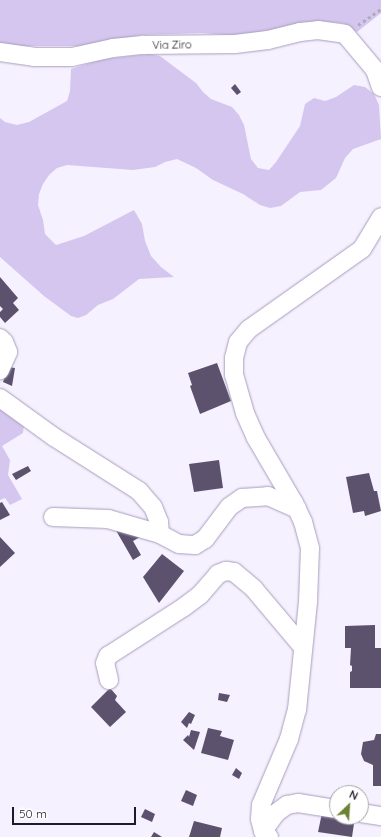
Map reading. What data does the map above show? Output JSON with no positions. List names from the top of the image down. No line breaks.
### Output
{"streets":{"street":["Via Ziro"]},"scale_bar":"50 m","north":"top right"}
